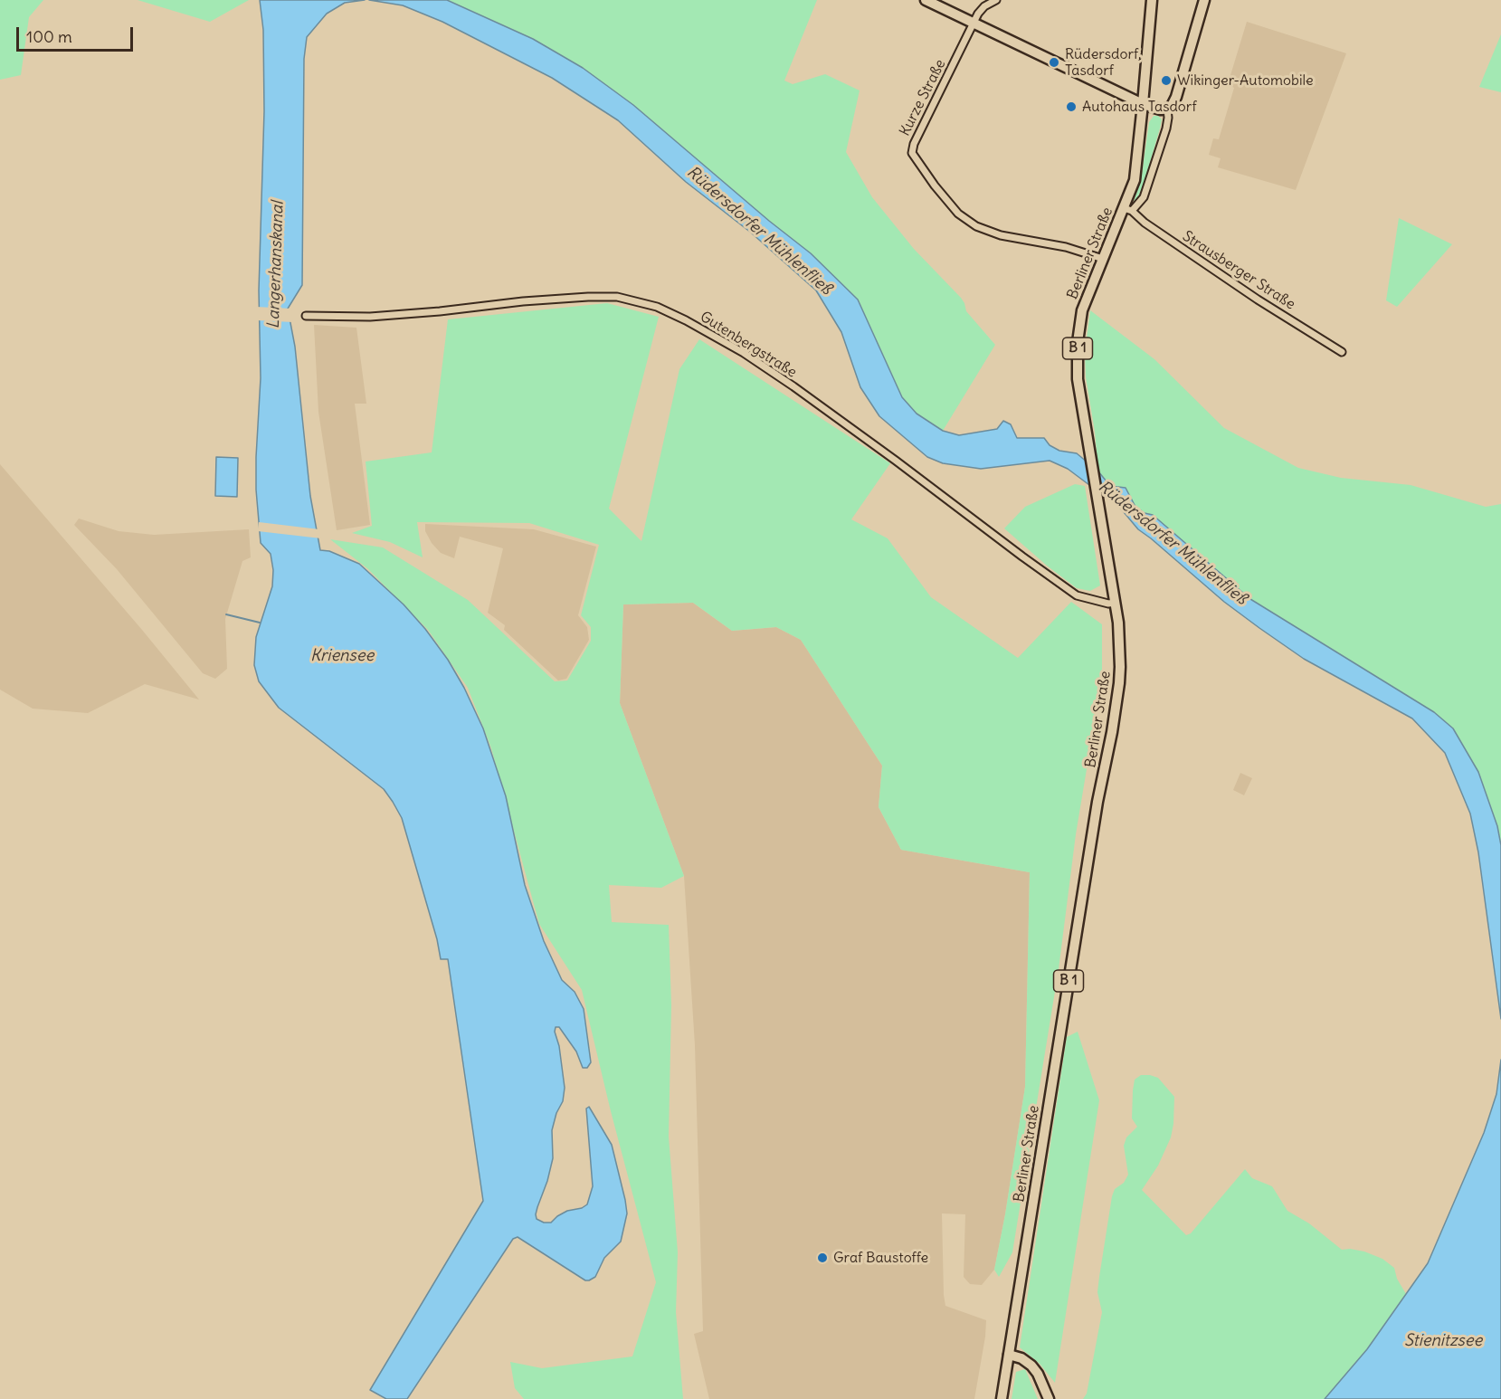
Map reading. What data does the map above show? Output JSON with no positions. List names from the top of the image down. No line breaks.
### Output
{"streets":{"main road":["Berliner Straße","B 1"],"street":["Kurze Straße","Strausberger Straße","Gutenbergstraße"]},"crossings":[["Kurze Straße","Berliner Straße"],["Berliner Straße","Strausberger Straße"],["Berliner Straße","Gutenbergstraße"],["Berliner Straße","B 1"]],"water":["Rüdersdorfer Mühlenfließ","Langerhanskanal","Kriensee","Stienitzsee"],"places":["Rüdersdorf, Tasdorf","Wikinger-Automobile","Autohaus Tasdorf","Graf Baustoffe"],"scale_bar":"100 m"}
